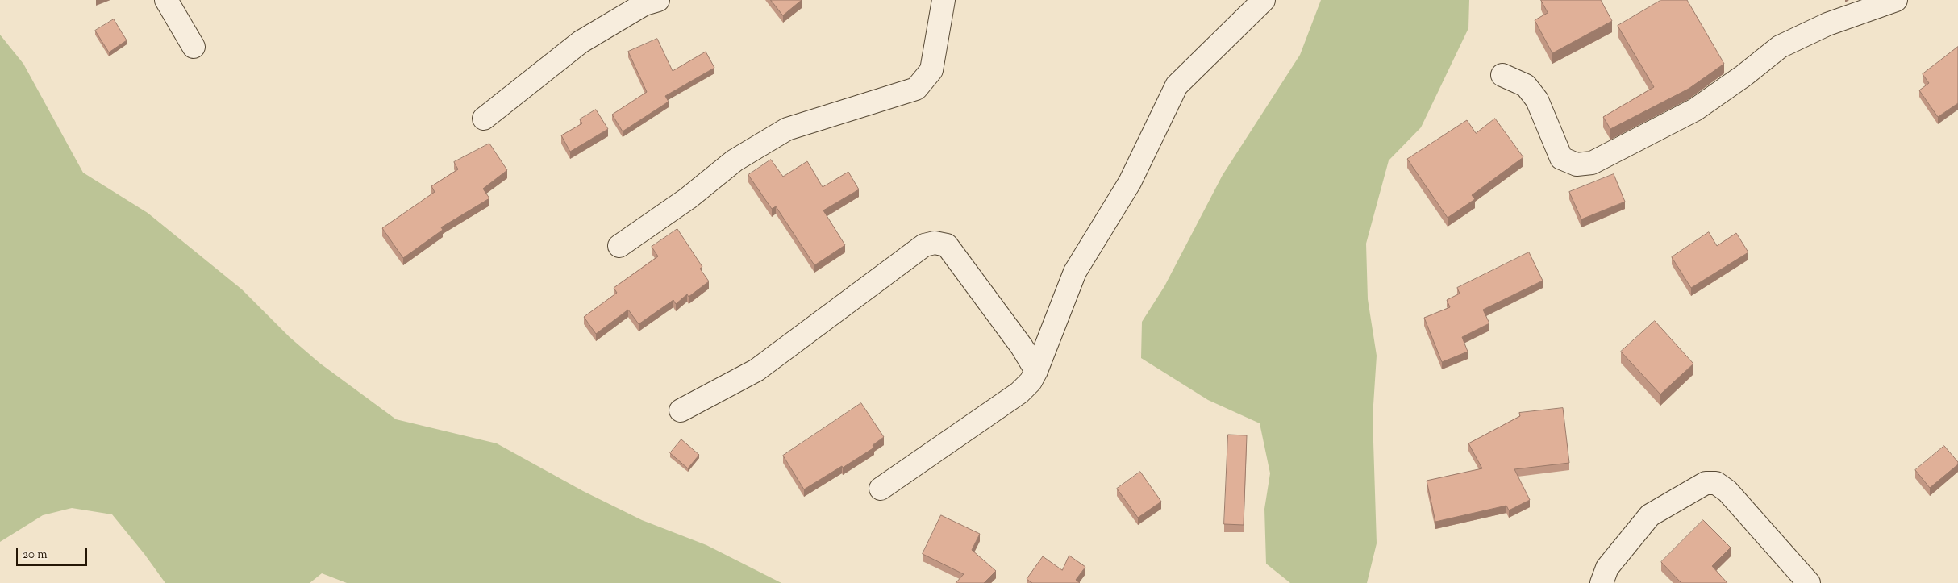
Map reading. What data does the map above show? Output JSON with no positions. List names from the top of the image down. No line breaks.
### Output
{"scale_bar":"20 m"}
